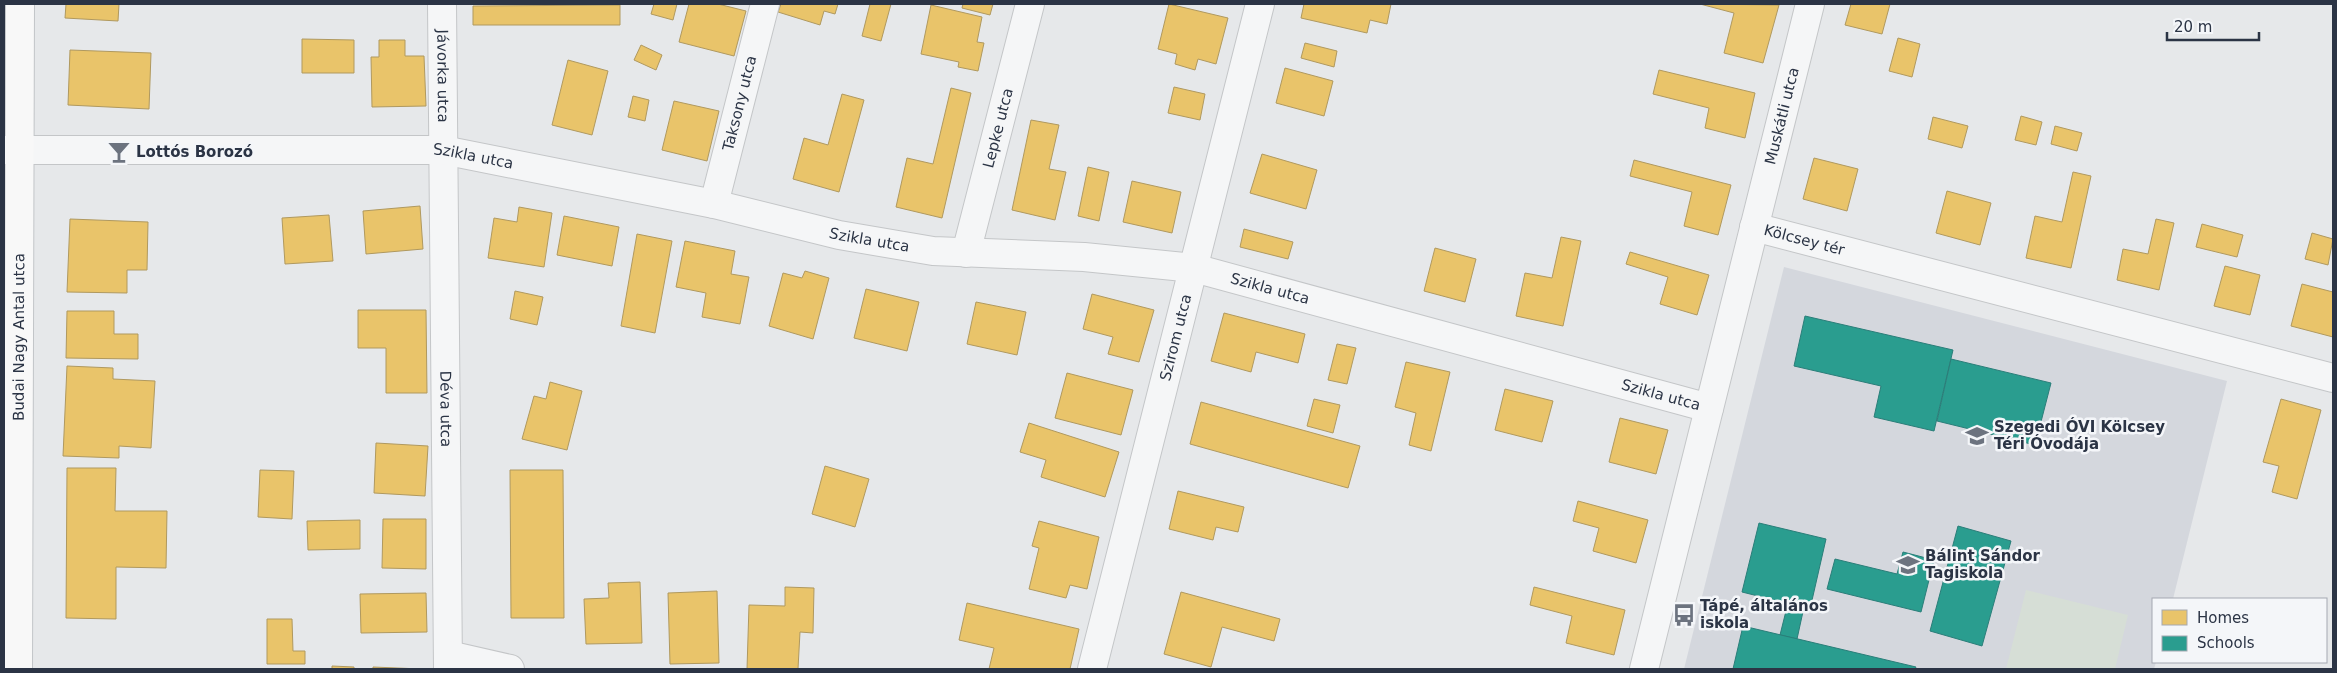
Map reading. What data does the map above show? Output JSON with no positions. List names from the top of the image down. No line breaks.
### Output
{"streets":{"main road":["Budai Nagy Antal utca"],"street":["Jávorka utca","Taksony utca","Muskátli utca","Lepke utca","Szikla utca","Kölcsey tér","Szirom utca","Déva utca"]},"crossings":[["Jávorka utca","Szikla utca"],["Jávorka utca","Déva utca"],["Taksony utca","Szikla utca"],["Muskátli utca","Kölcsey tér"],["Lepke utca","Szikla utca"],["Szikla utca","Kölcsey tér"],["Szikla utca","Budai Nagy Antal utca"],["Szikla utca","Szirom utca"],["Szikla utca","Déva utca"]],"places":{"bar":["Lottós Borozó"],"school or university":["Szegedi ÓVI Kölcsey Téri Óvodája","Bálint Sándor Tagiskola"],"bus stop":["Tápé, általános iskola"]},"legend":["Homes","Schools"],"scale_bar":"20 m"}
